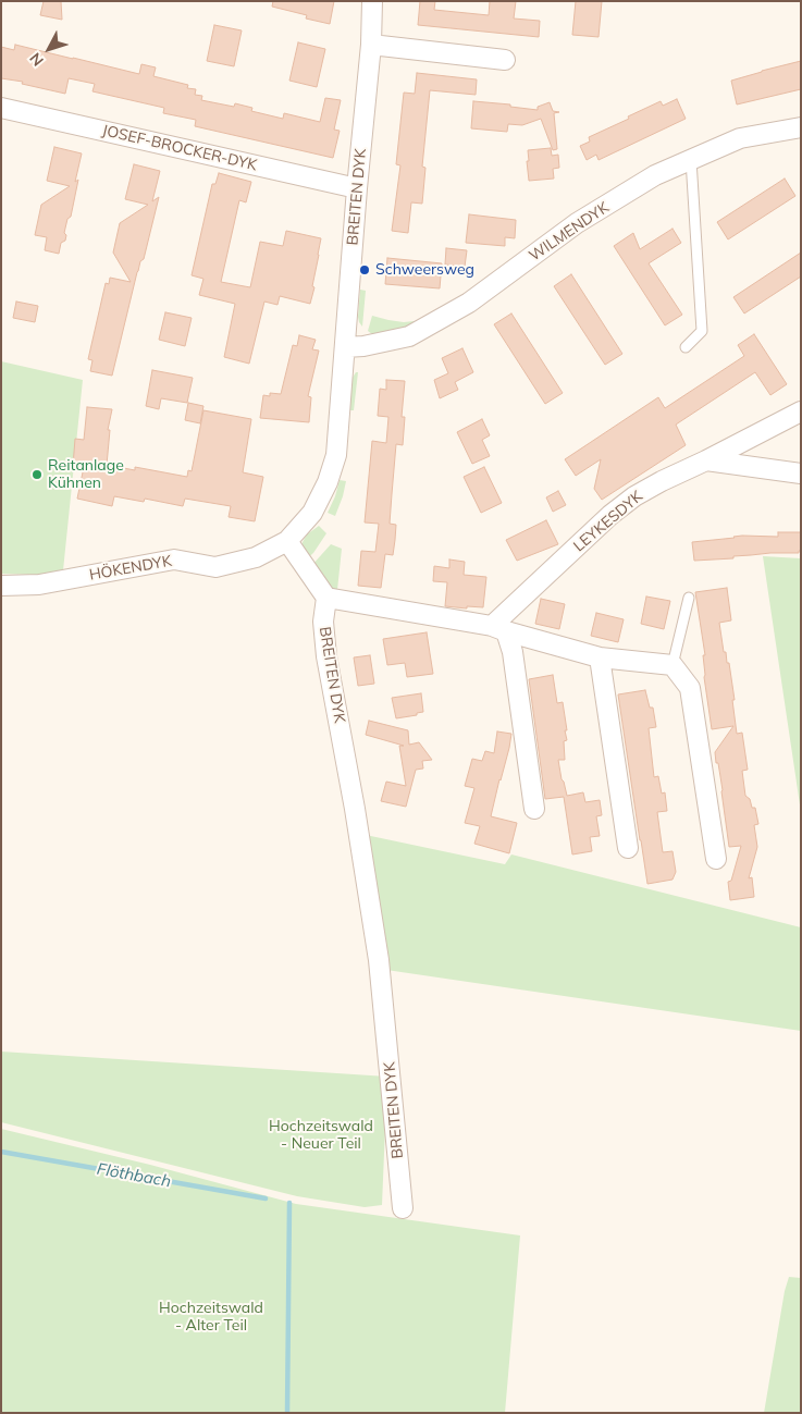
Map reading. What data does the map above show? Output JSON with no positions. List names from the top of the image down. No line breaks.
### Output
{"streets":{"street":["JOSEF-BROCKER-DYK","BREITEN DYK","WILMENDYK","LEYKESDYK","HÖKENDYK"]},"crossings":[["JOSEF-BROCKER-DYK","BREITEN DYK"],["BREITEN DYK","WILMENDYK"],["BREITEN DYK","HÖKENDYK"]],"water":["Flöthbach"],"parks":["Hochzeitswald - Neuer Teil","Hochzeitswald - Alter Teil"],"places":["Schweersweg","Reitanlage Kühnen"],"north":"bottom left"}
